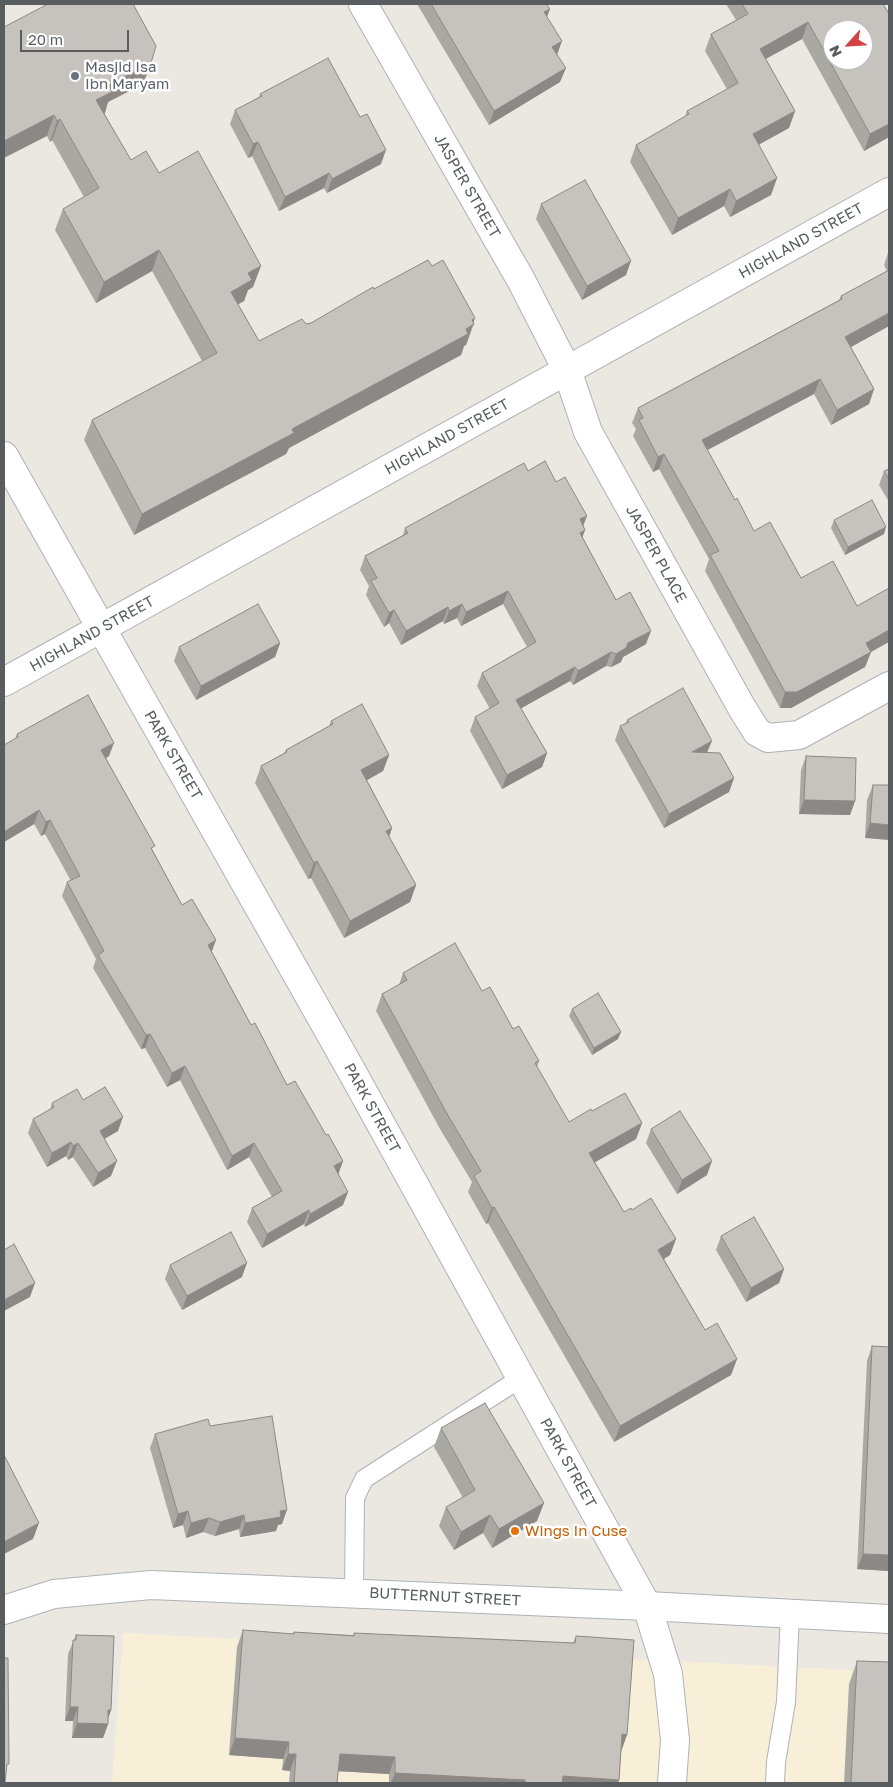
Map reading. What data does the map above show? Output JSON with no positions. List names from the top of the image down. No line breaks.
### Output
{"streets":{"street":["JASPER STREET","HIGHLAND STREET","JASPER PLACE","PARK STREET","BUTTERNUT STREET"]},"crossings":[["JASPER STREET","HIGHLAND STREET"],["JASPER STREET","JASPER PLACE"],["HIGHLAND STREET","JASPER PLACE"],["HIGHLAND STREET","PARK STREET"],["PARK STREET","BUTTERNUT STREET"]],"places":["Masjid Isa Ibn Maryam","Wings In Cuse"],"scale_bar":"20 m","north":"bottom left"}
